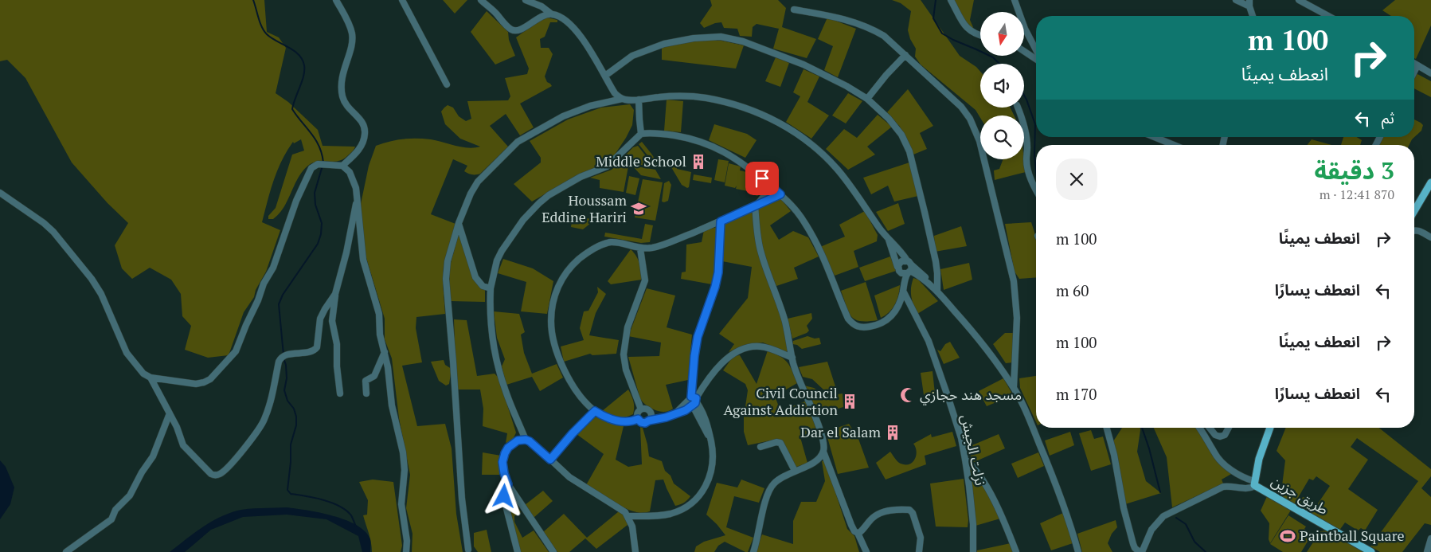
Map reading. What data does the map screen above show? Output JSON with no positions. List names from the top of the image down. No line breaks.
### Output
{"streets":{"main road":["طريق جزين"],"street":["نزلت الجيش"]},"places":{"building":["Middle School","Civil Council Against Addiction","Dar el Salam"],"school or university":["Houssam Eddine Hariri"],"mosque":["مسجد هند حجازي"],"sports":["Paintball Square"]},"north":"bottom","page":{"turn":["100 m","انعطف يمينًا"],"then":"ثم","heading":["3 دقيقة","870 m · 12:41"],"list":[{"name":"انعطف يمينًا","value":"100 m"},{"name":"انعطف يسارًا","value":"60 m"},{"name":"انعطف يمينًا","value":"100 m"},{"name":"انعطف يسارًا","value":"170 m"}]}}
